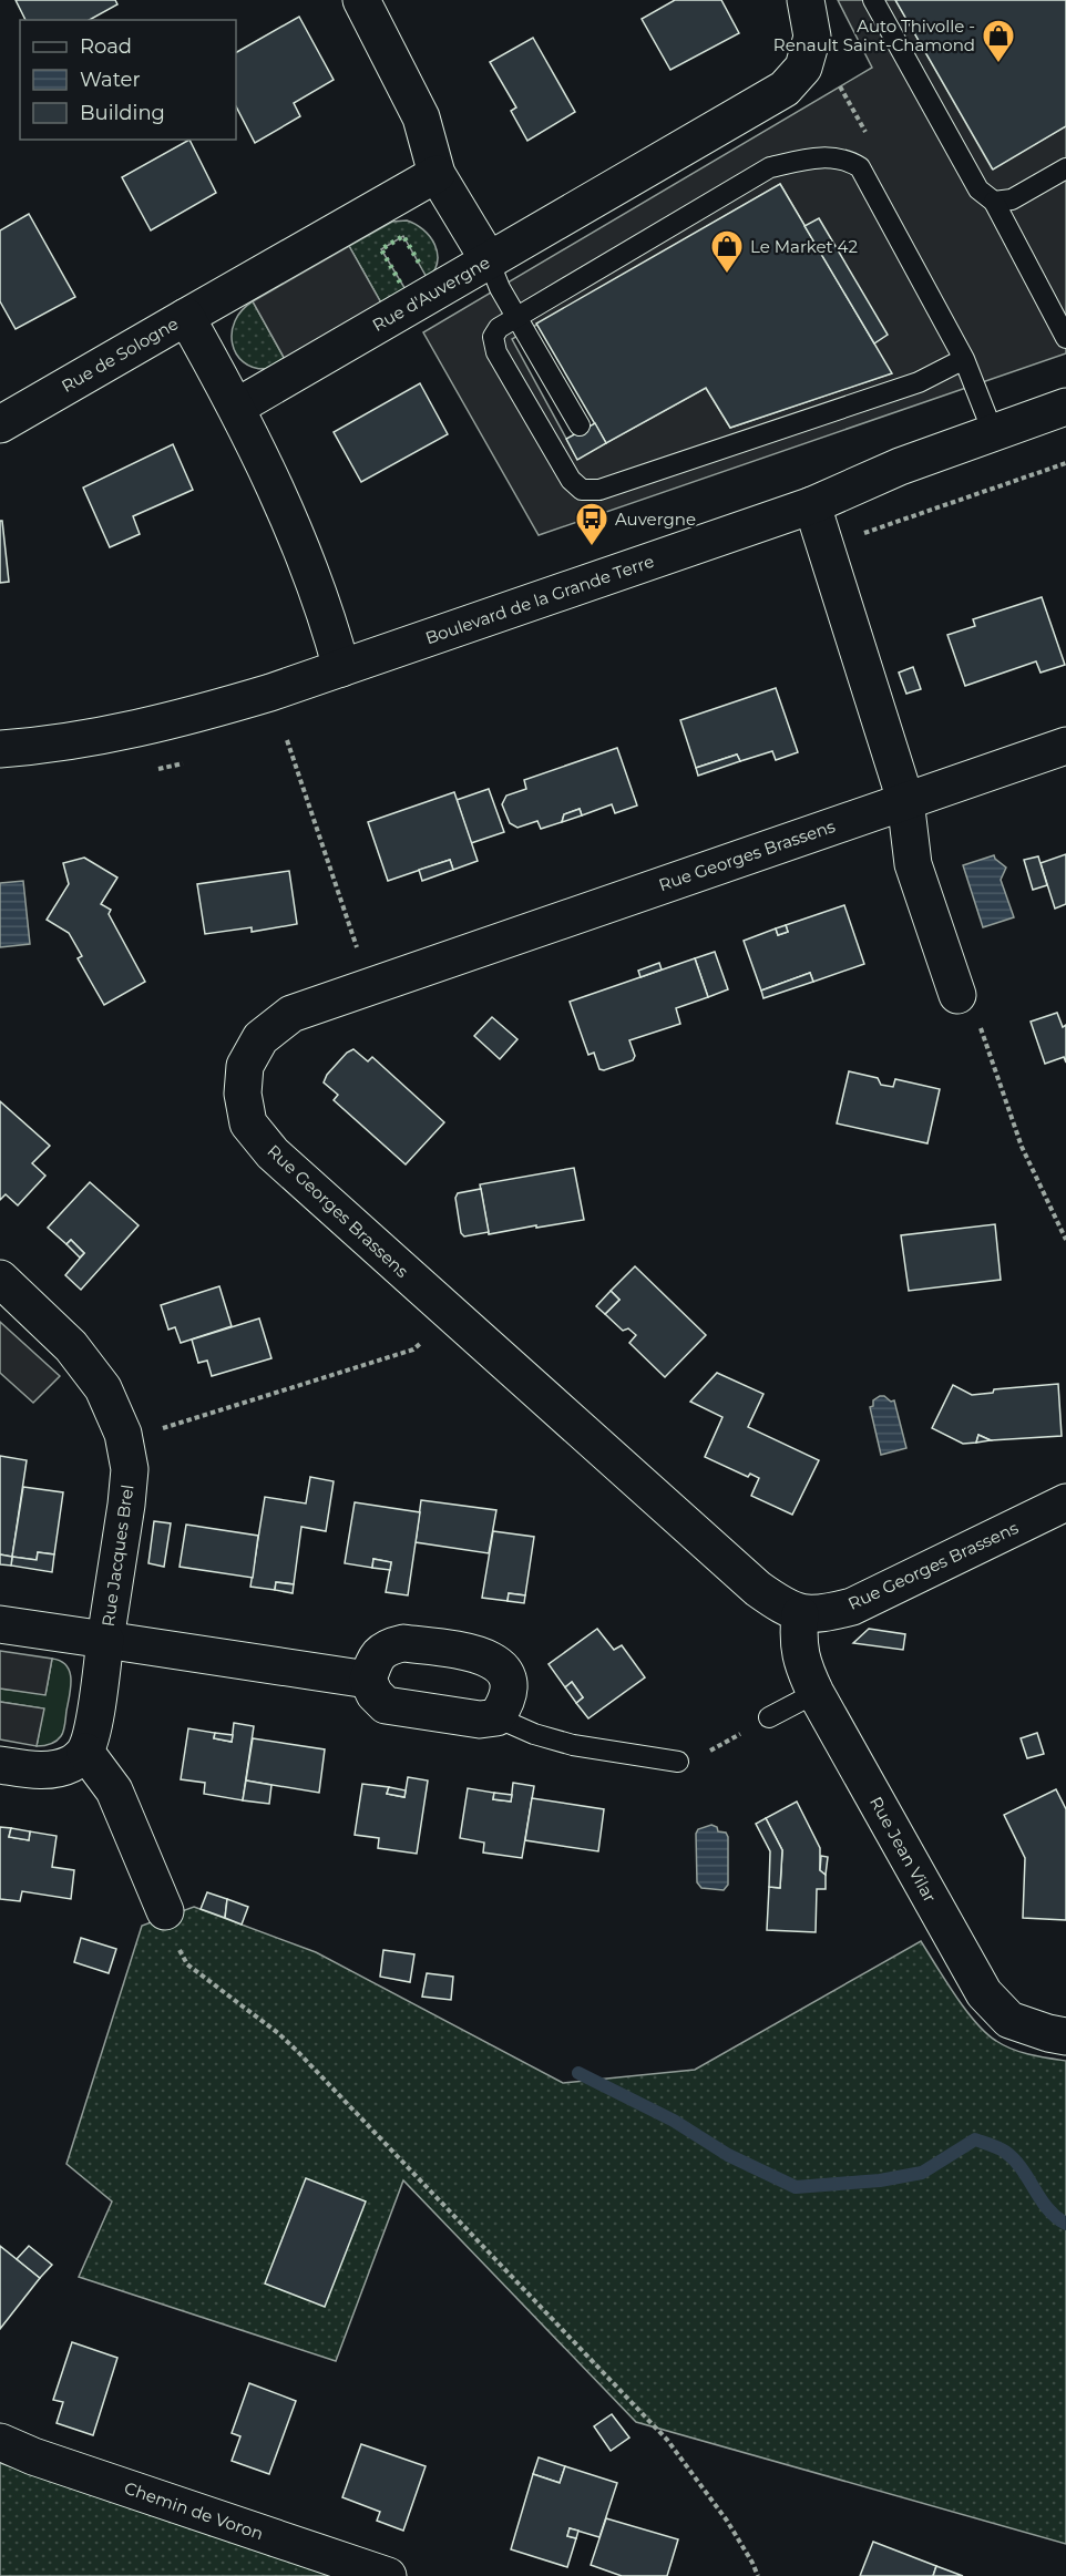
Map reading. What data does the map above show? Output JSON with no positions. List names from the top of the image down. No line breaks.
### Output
{"streets":{"street":["Rue d'Auvergne","Rue de Sologne","Boulevard de la Grande Terre","Rue Georges Brassens","Rue Jacques Brel","Rue Jean Vilar","Chemin de Voron"]},"crossings":[["Rue d'Auvergne","Rue de Sologne"],["Rue Georges Brassens","Rue Jean Vilar"]],"places":{"shop":["Auto Thivolle - Renault Saint-Chamond","Le Market 42"],"bus stop":["Auvergne"]},"legend":["Road","Water","Building"]}
